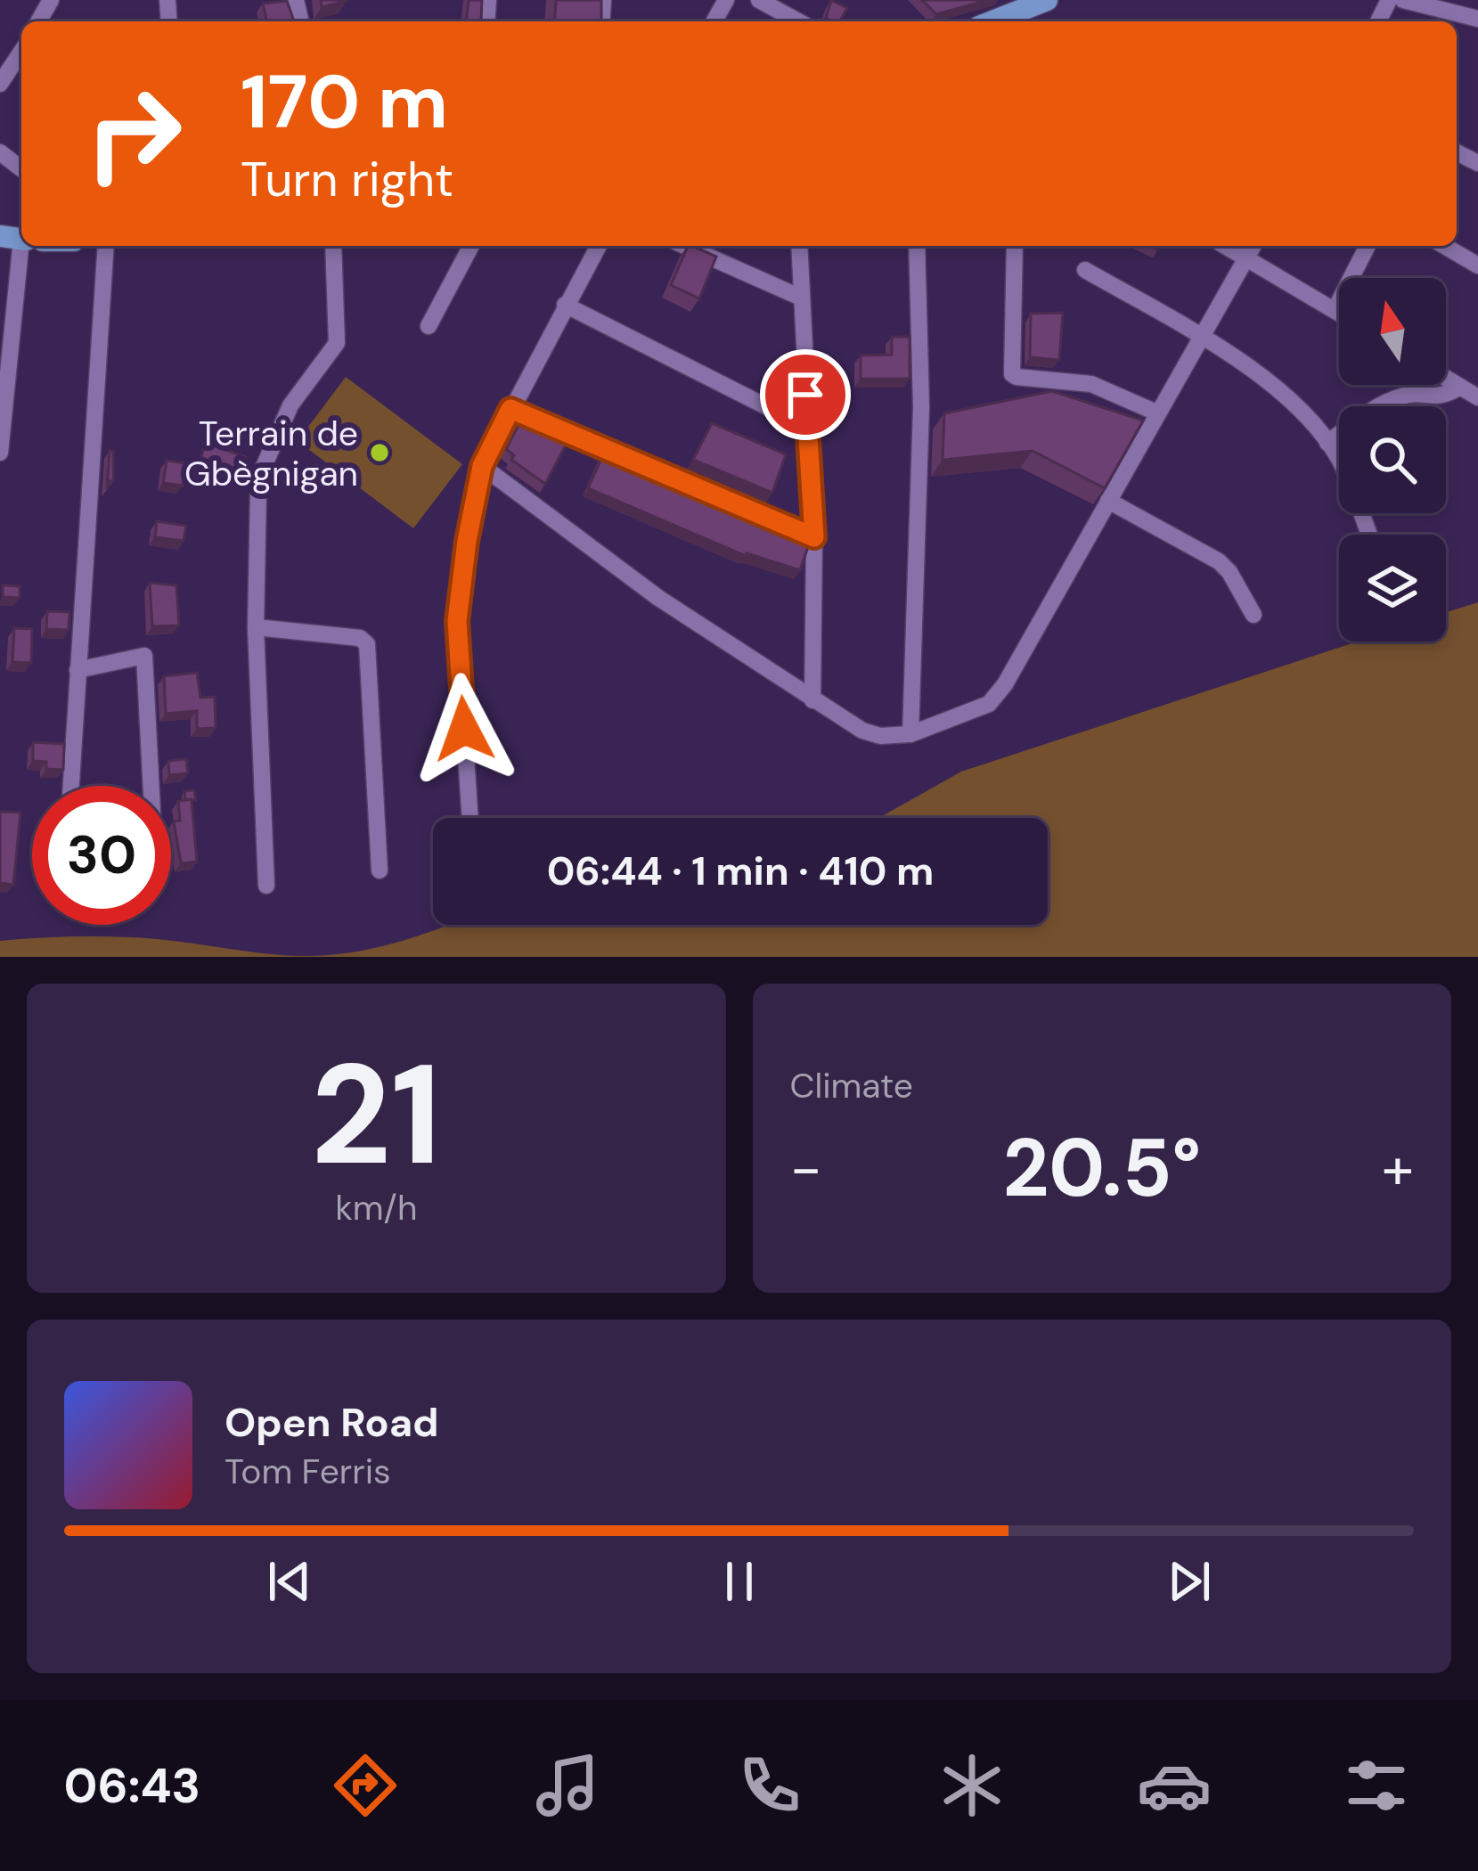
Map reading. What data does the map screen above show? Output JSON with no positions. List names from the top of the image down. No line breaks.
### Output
{"places":["Terrain de Gbègnigan"],"north":"top","page":{"turn":["170 m","Turn right"],"limit":"30","trip":"06:44 · 1 min · 410 m","tile":[["21","km/h"],"Climate"],"heat":["−","20.5°","+"],"song":["Open Road","Tom Ferris"],"tabs":"06:43"}}
